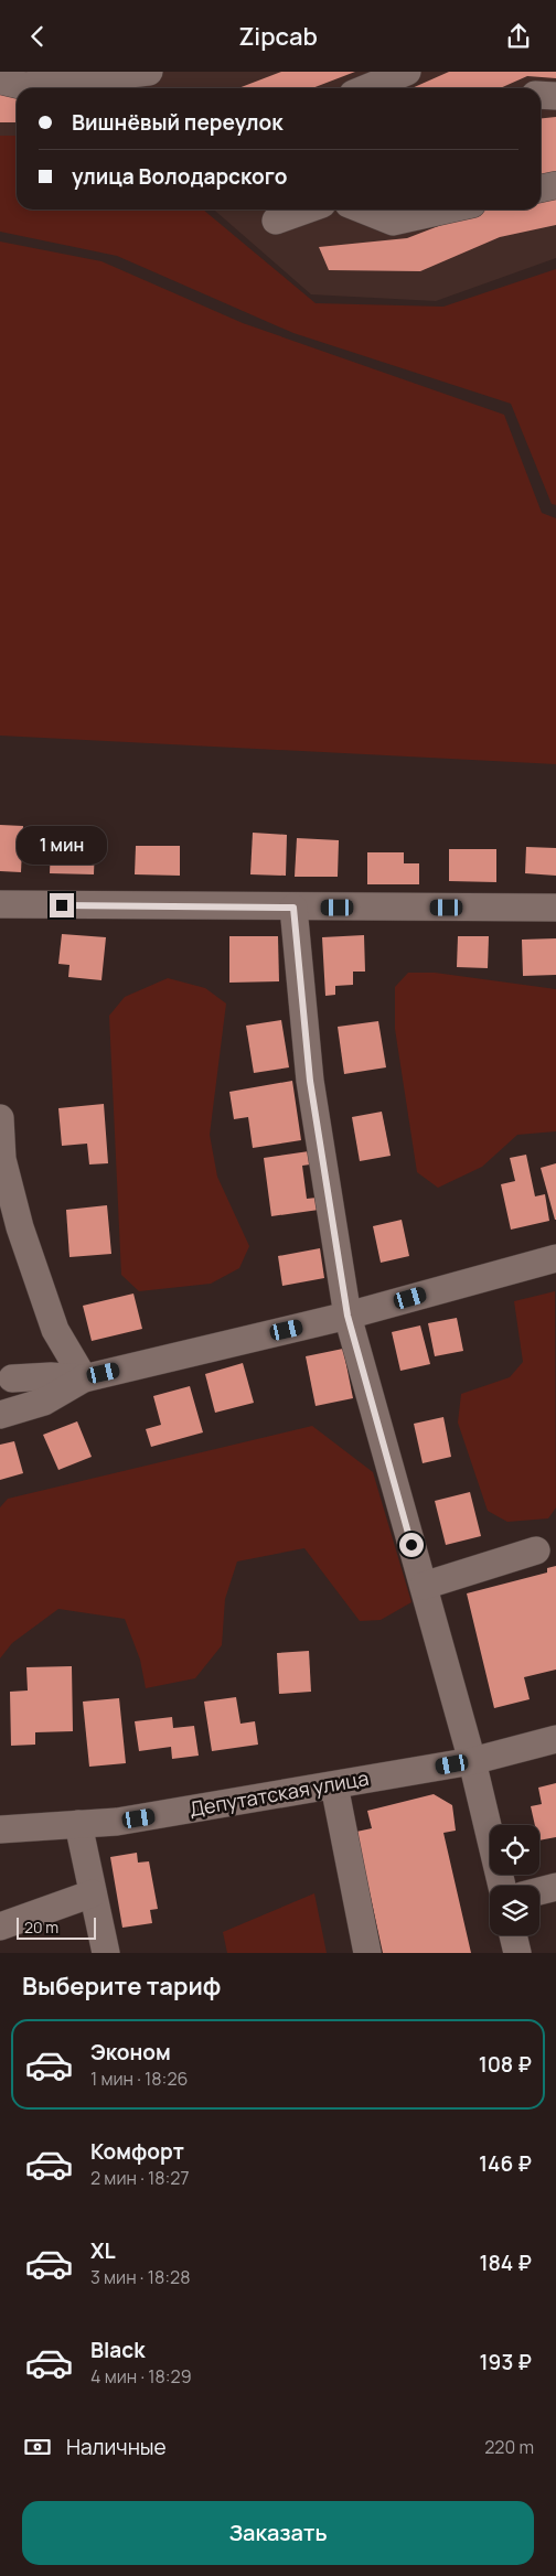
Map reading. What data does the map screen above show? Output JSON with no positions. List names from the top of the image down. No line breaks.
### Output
{"streets":{"street":["Депутатская улица"]},"scale_bar":"20 m","page":{"header":"Zipcab","banner":["Вишнёвый переулок","улица Володарского"],"bubble":"1 мин","scale":"20 m","heading":"Выберите тариф","list":[{"name":"Эконом","note":"1 мин · 18:26","value":"108 ₽"},{"name":"Комфорт","note":"2 мин · 18:27","value":"146 ₽"},{"name":"XL","note":"3 мин · 18:28","value":"184 ₽"},{"name":"Black","note":"4 мин · 18:29","value":"193 ₽"}],"pay":["Наличные","220 m"],"buttons":"Заказать"}}
